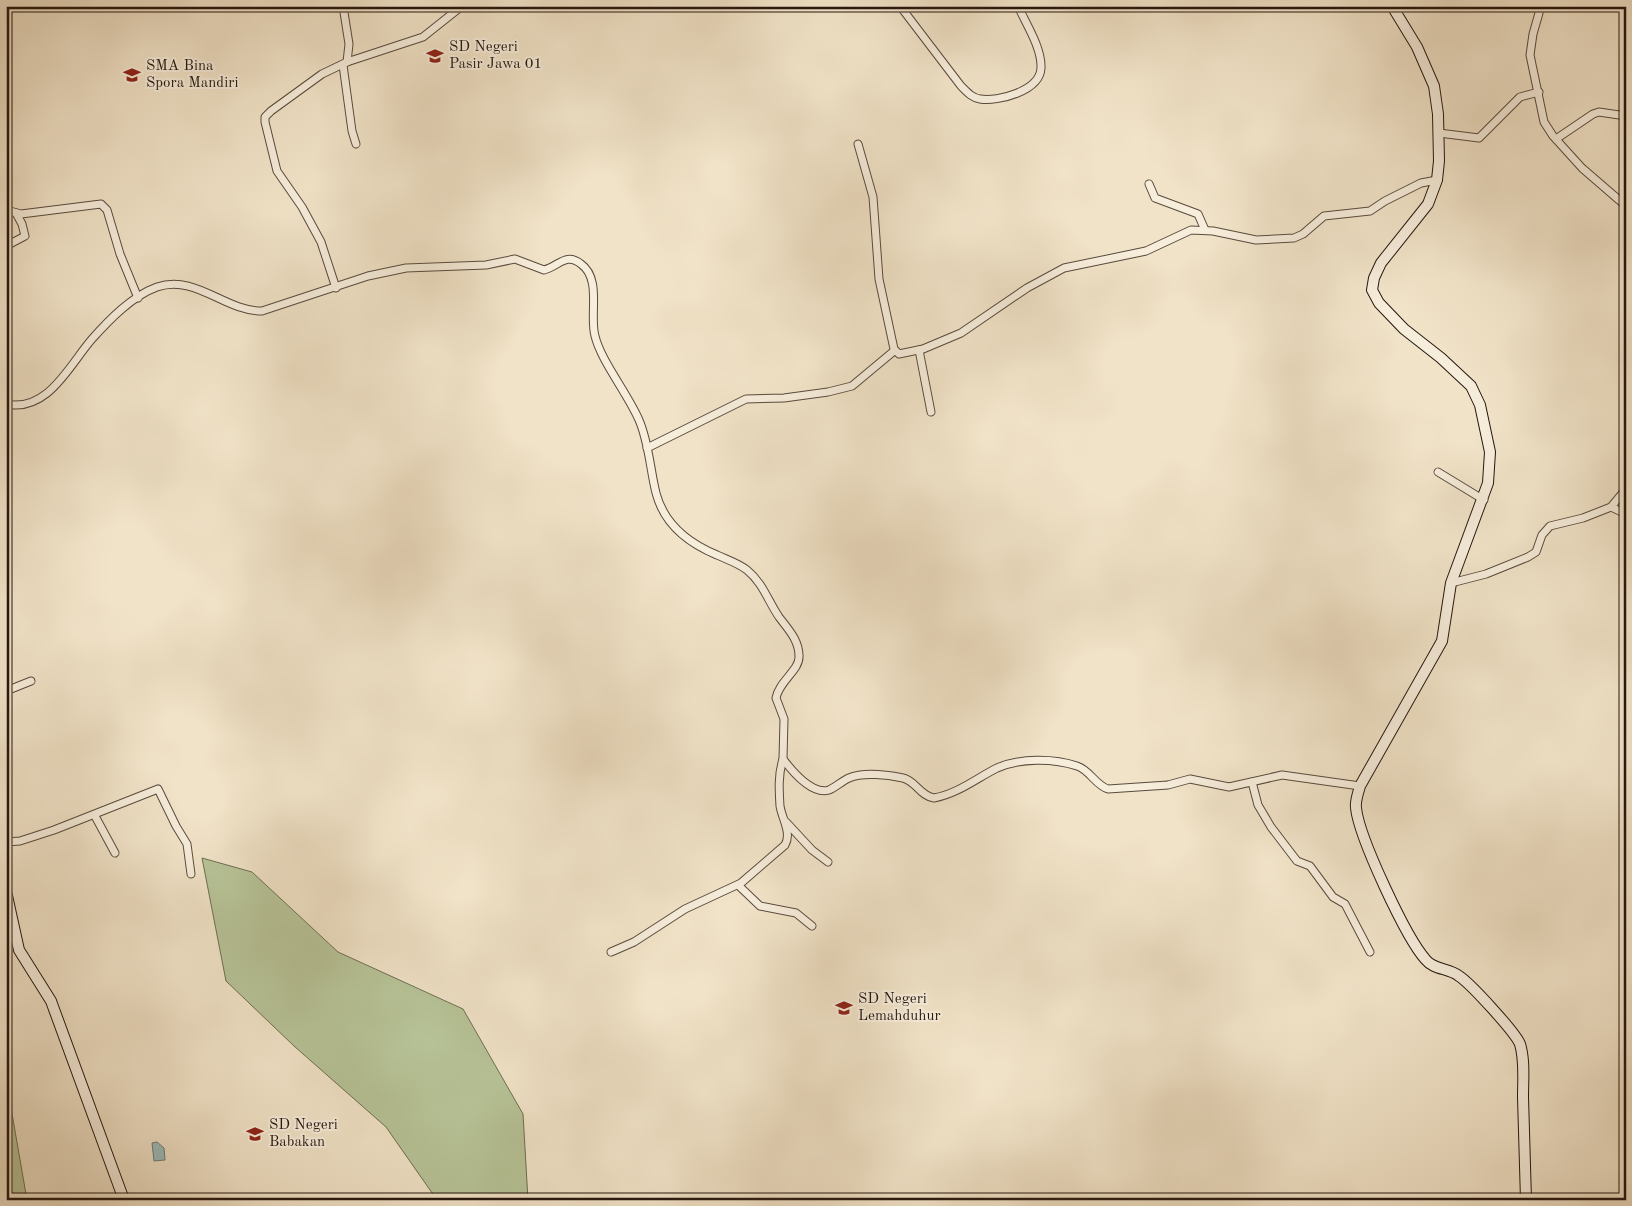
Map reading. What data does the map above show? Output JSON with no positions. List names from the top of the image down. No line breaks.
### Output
{"places":{"school or university":["SD Negeri Pasir Jawa 01","SMA Bina Spora Mandiri","SD Negeri Lemahduhur","SD Negeri Babakan"]}}
